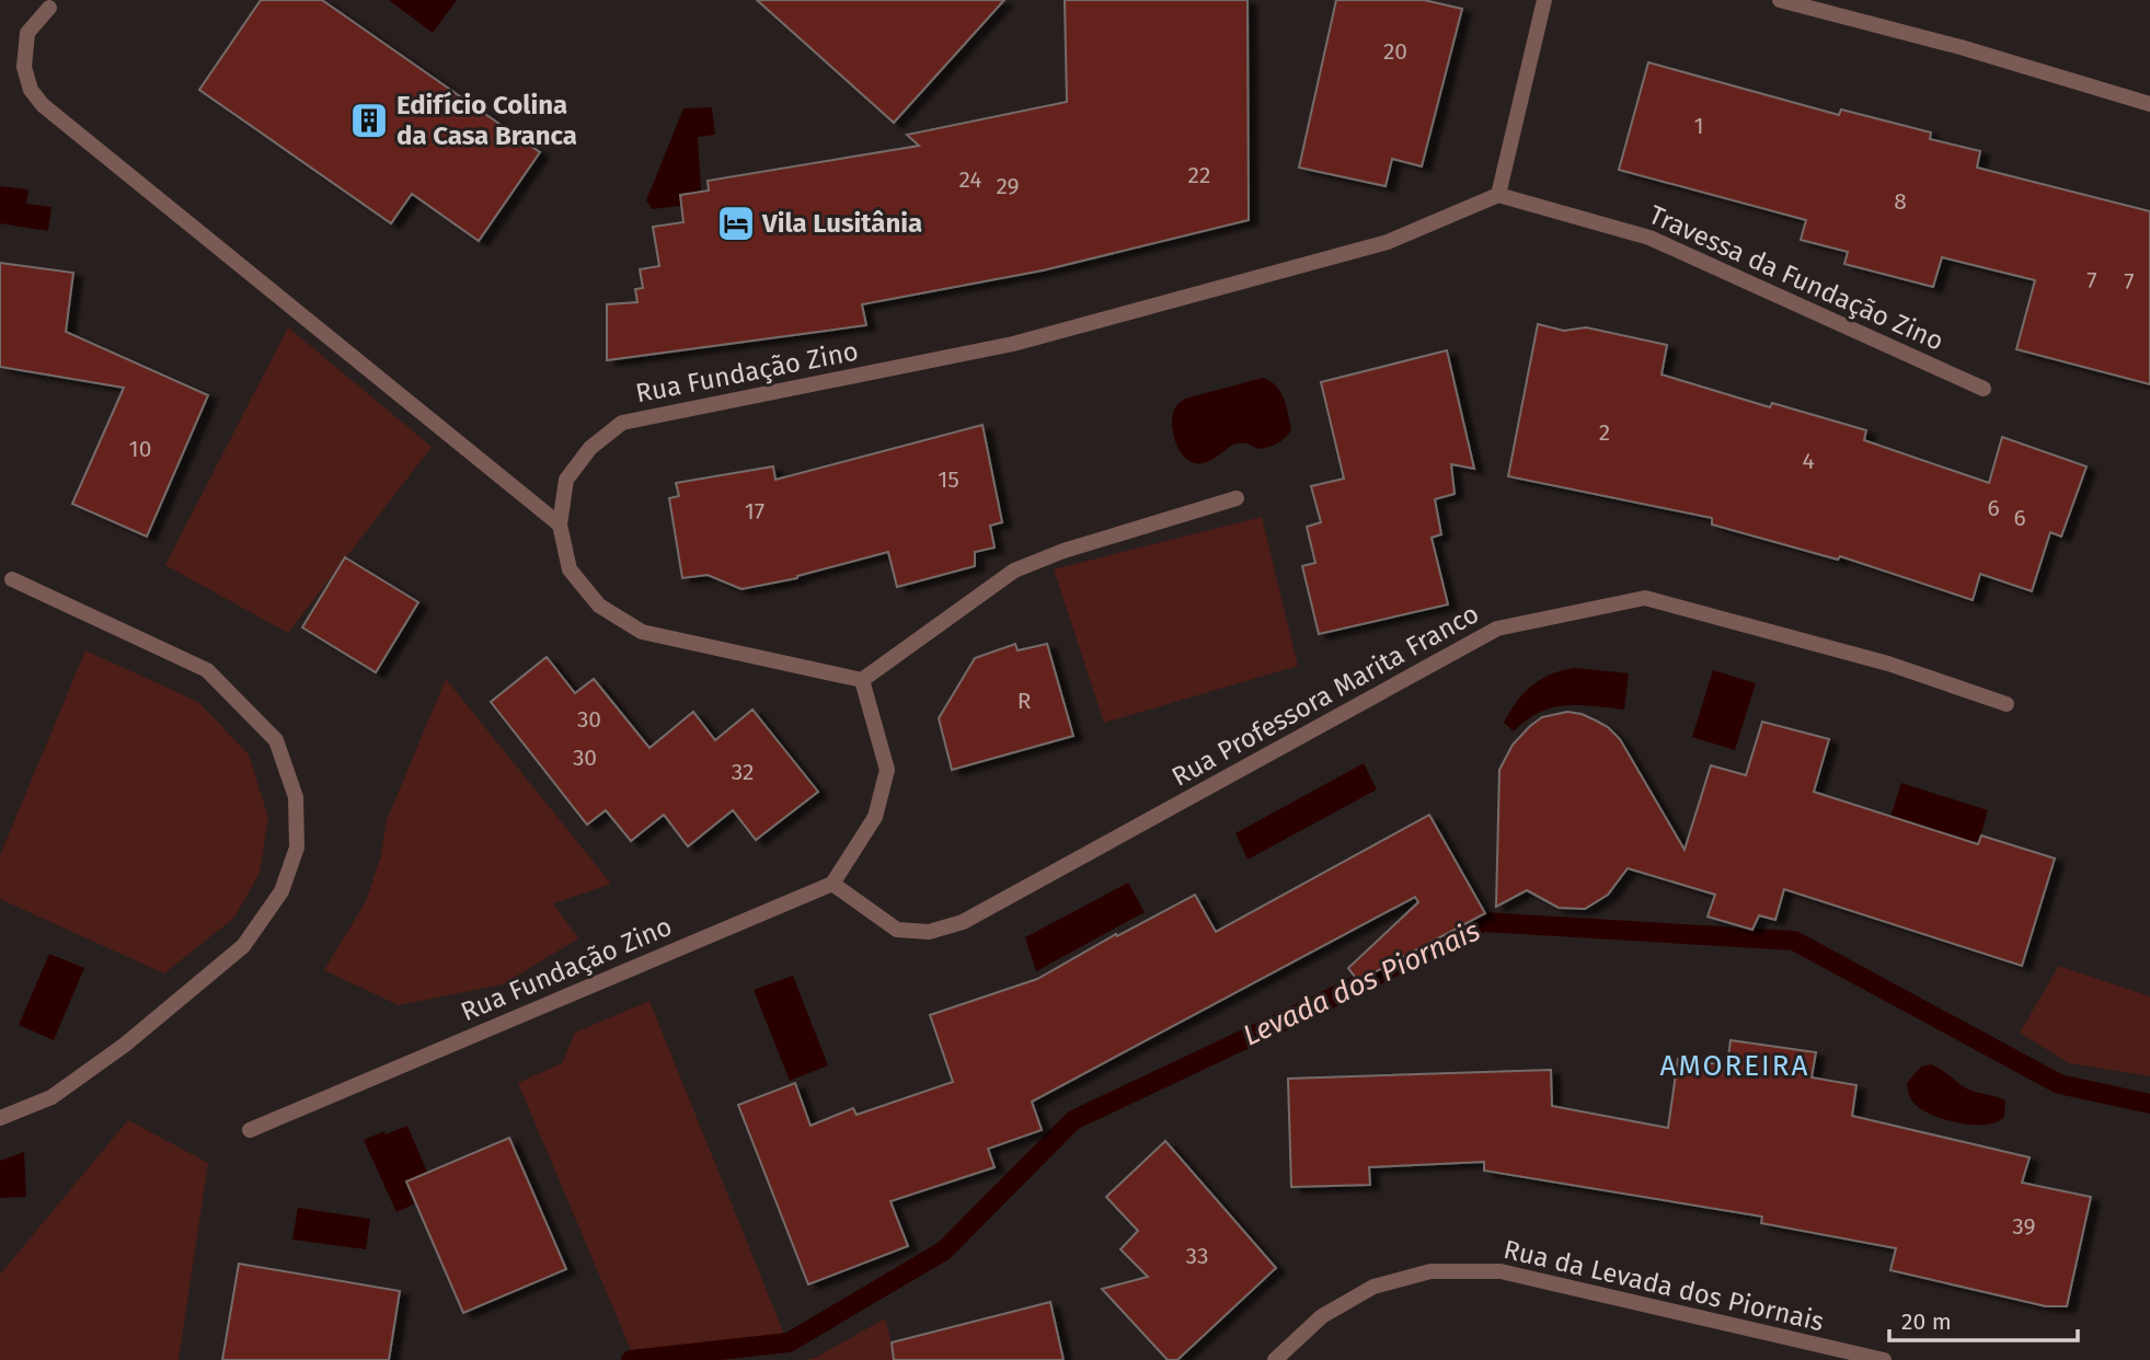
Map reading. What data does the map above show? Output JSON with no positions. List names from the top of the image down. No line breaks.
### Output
{"streets":{"street":["Travessa da Fundação Zino","Rua Fundação Zino","Rua Professora Marita Franco","Rua da Levada dos Piornais"]},"crossings":[["Travessa da Fundação Zino","Rua Fundação Zino"],["Rua Fundação Zino","Rua Professora Marita Franco"]],"districts":["AMOREIRA"],"water":["Levada dos Piornais"],"places":{"building":["Edifício Colina da Casa Branca"],"hotel":["Vila Lusitânia"]},"house_numbers":["20","1","22","24","29","8","7","7","2","10","4","15","6","17","6","R","30","30","32","39","33"],"scale_bar":"20 m"}
